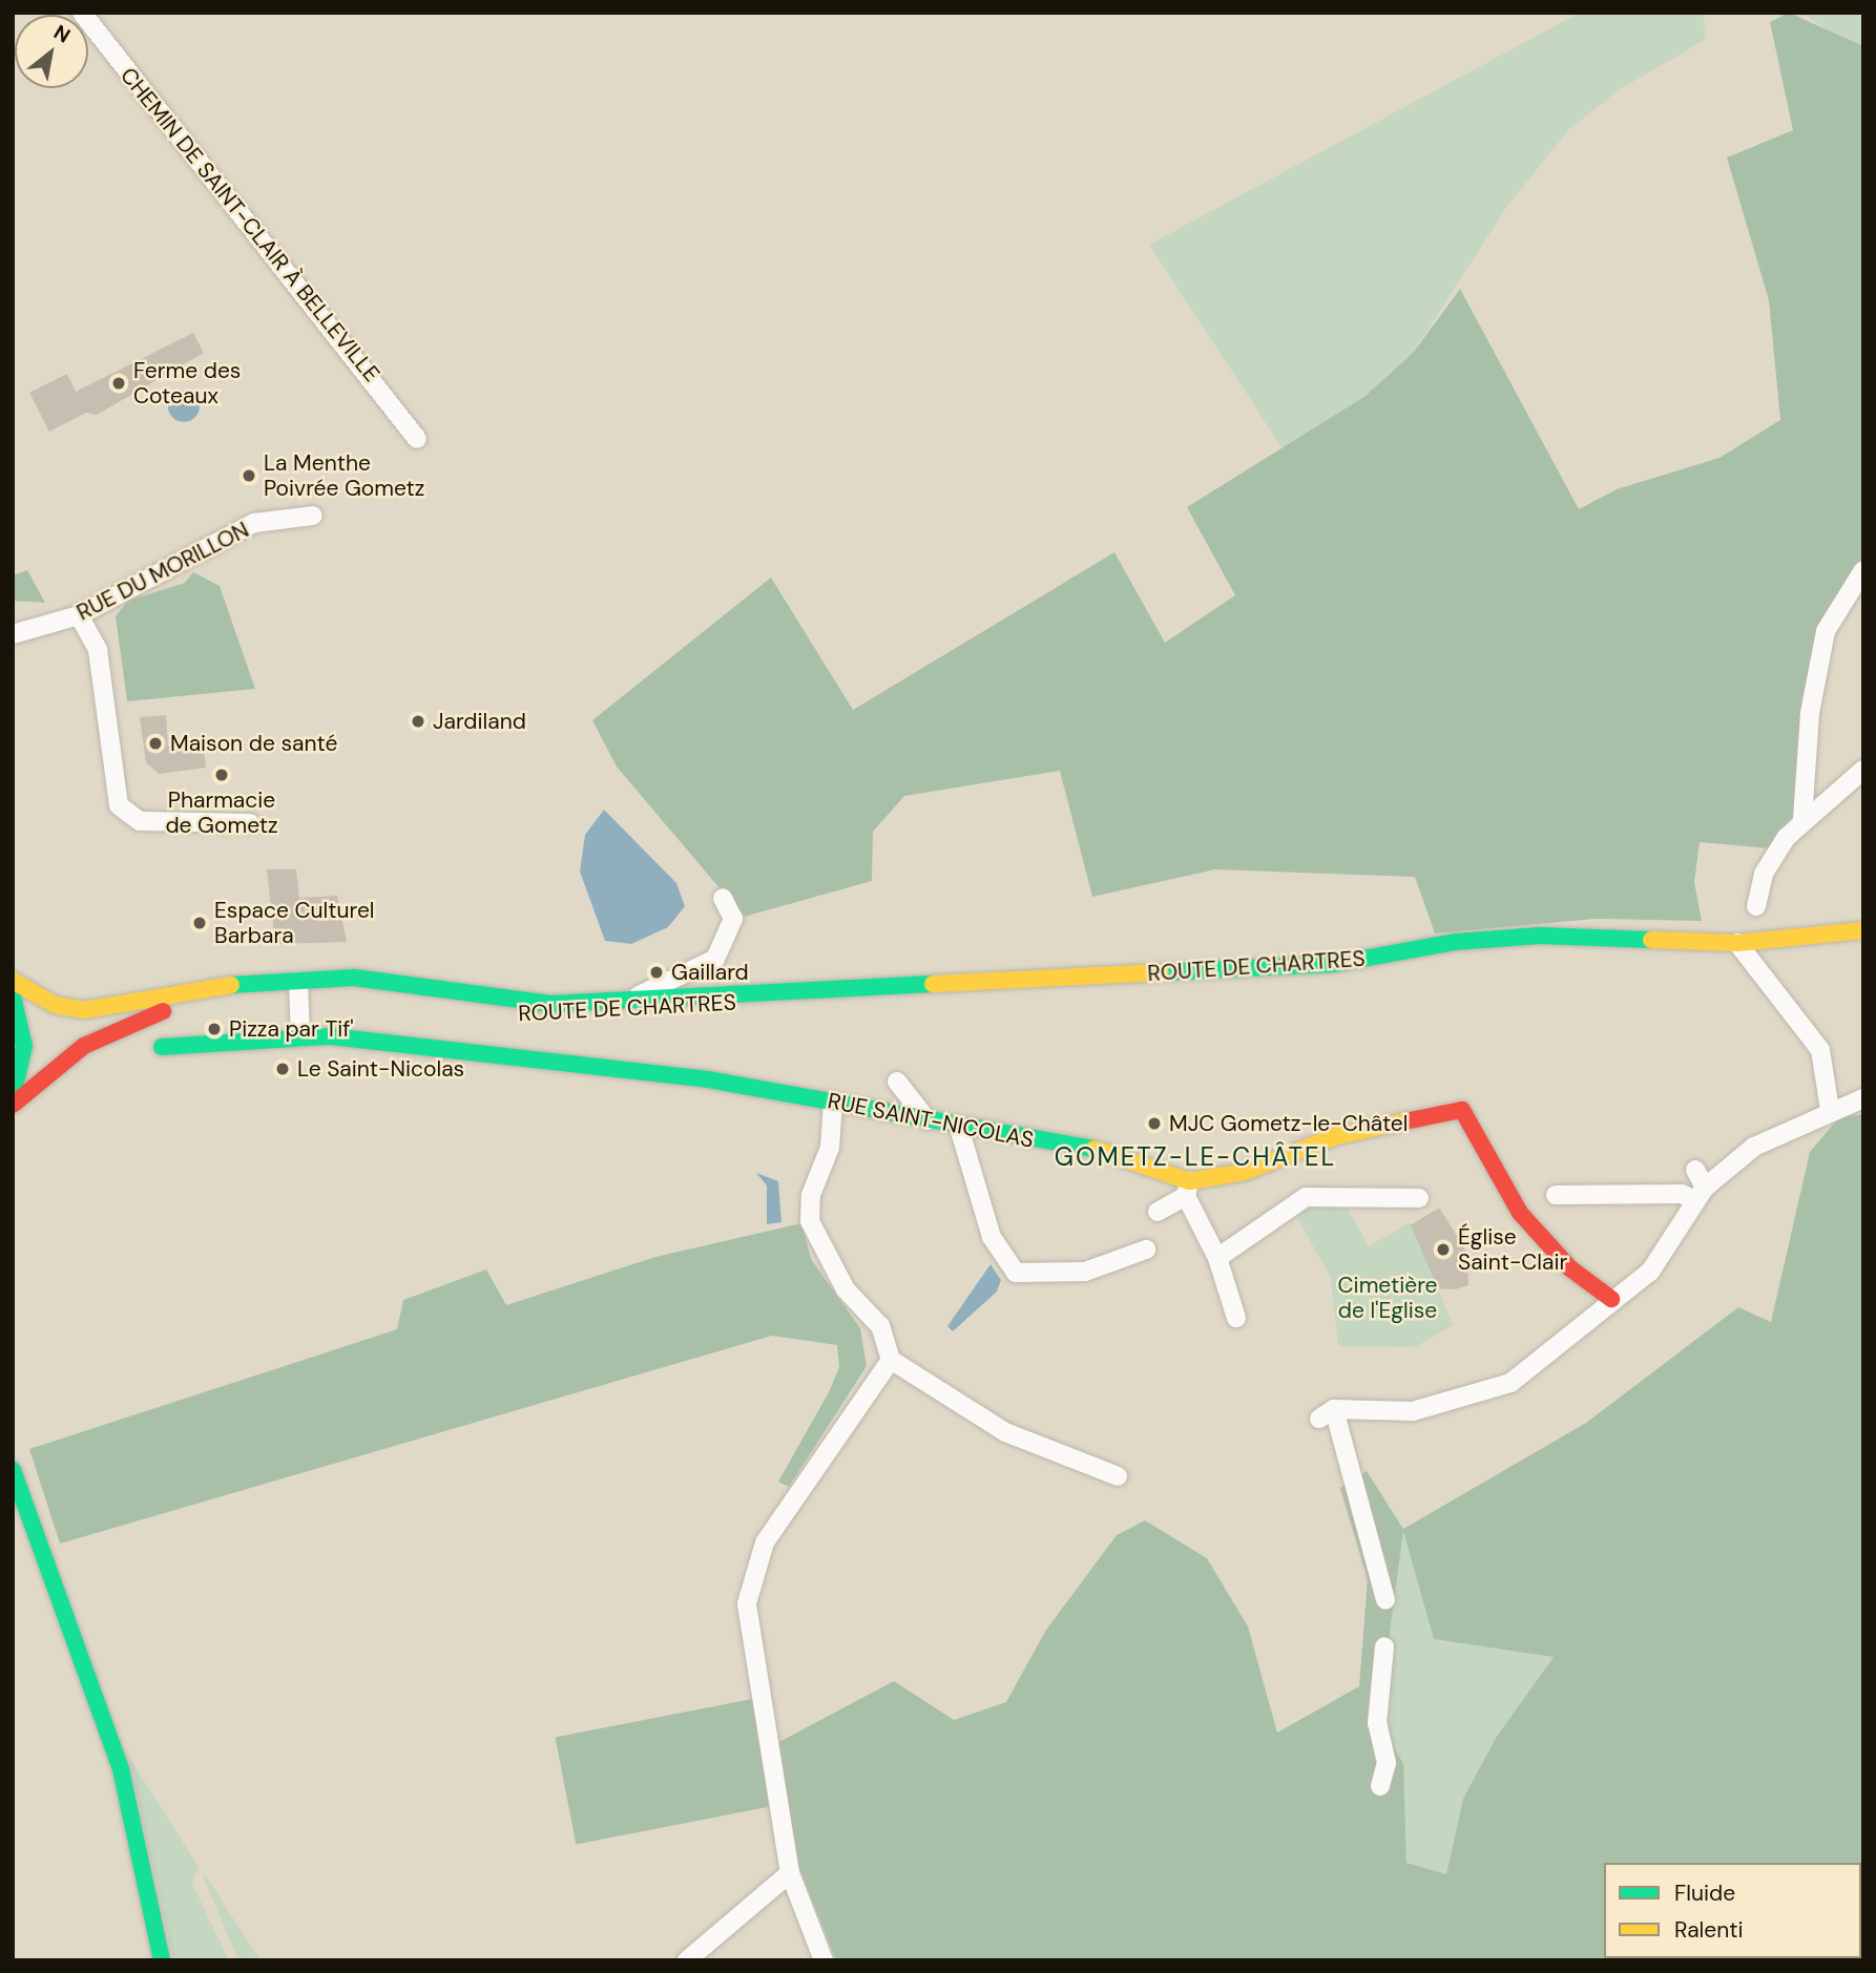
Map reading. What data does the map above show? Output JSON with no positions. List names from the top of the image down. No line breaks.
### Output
{"streets":{"main road":["ROUTE DE CHARTRES","RUE SAINT-NICOLAS"],"street":["CHEMIN DE SAINT-CLAIR À BELLEVILLE","RUE DU MORILLON"]},"districts":["GOMETZ-LE-CHÂTEL"],"parks":["Cimetière de l'Eglise"],"places":["Ferme des Coteaux","La Menthe Poivrée Gometz","Jardiland","Maison de santé","Pharmacie de Gometz","Espace Culturel Barbara","Gaillard","Pizza par Tif'","Le Saint-Nicolas","MJC Gometz-le-Châtel","Église Saint-Clair"],"legend":["Fluide","Ralenti"],"north":"top right"}
